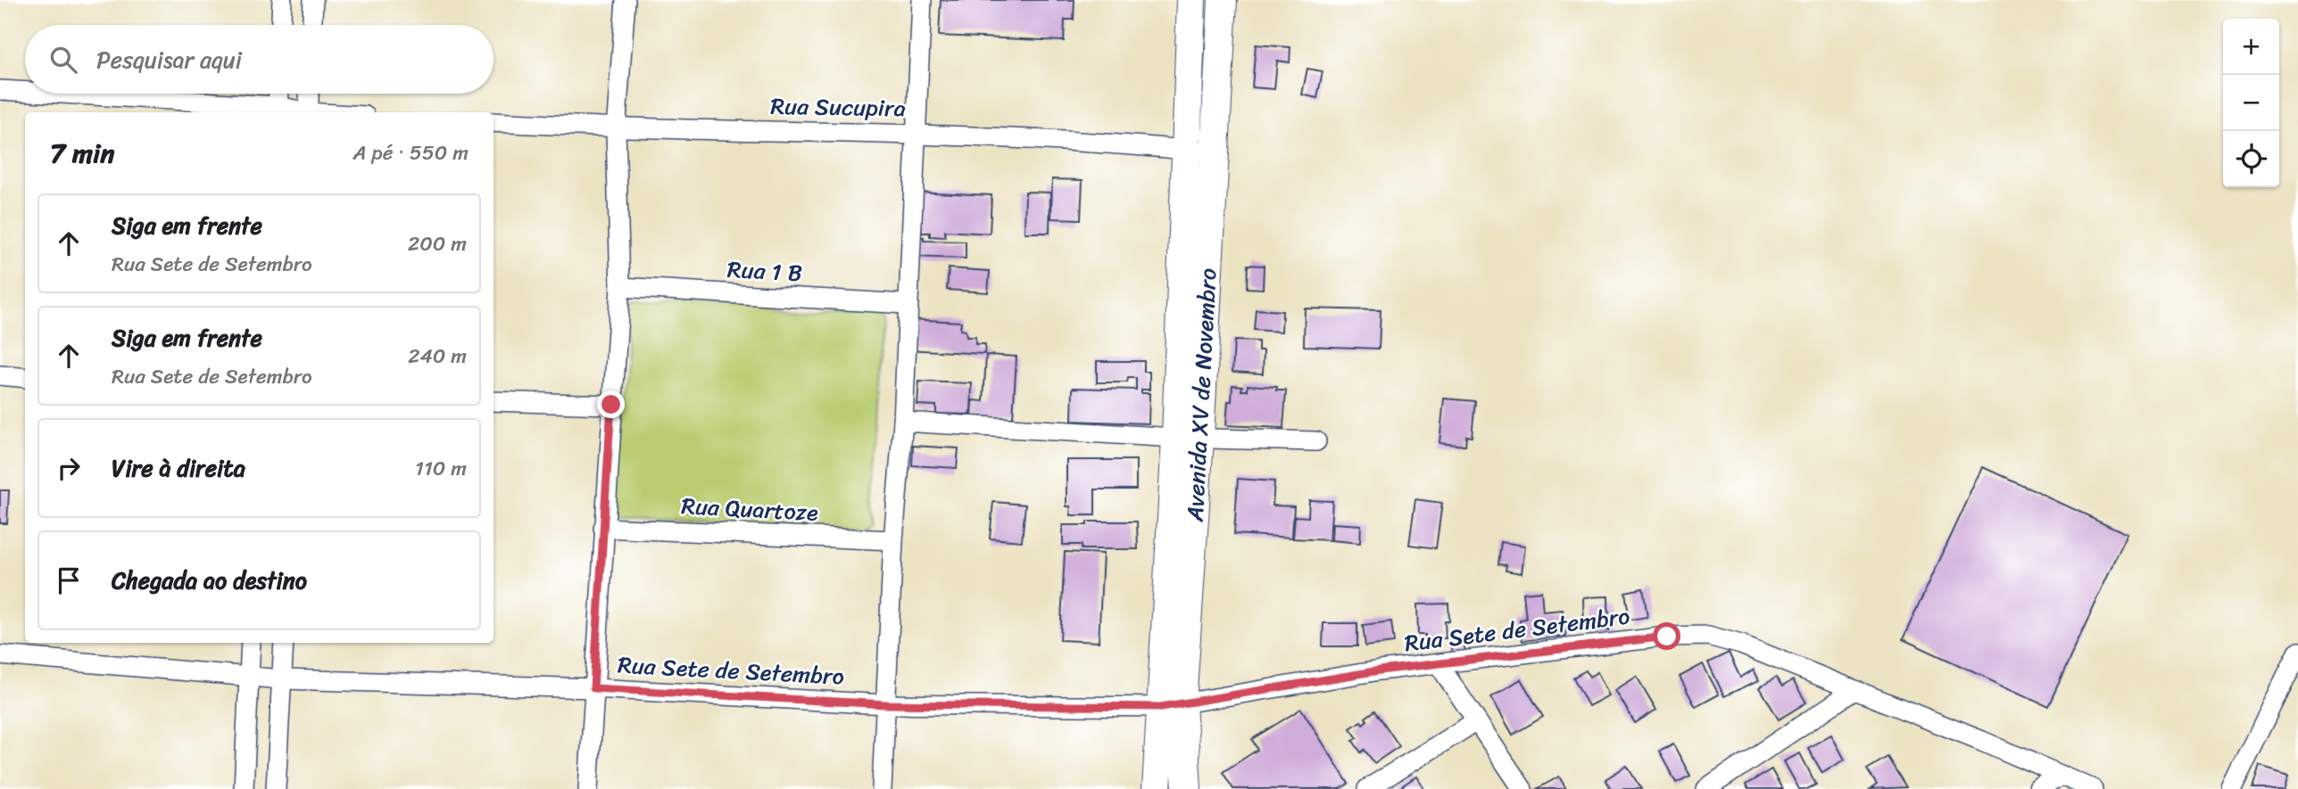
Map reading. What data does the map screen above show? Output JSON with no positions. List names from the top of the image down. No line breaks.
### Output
{"streets":{"main road":["Avenida XV de Novembro"],"street":["Rua Sucupira","Rua 1 B","Rua Quartoze","Rua Sete de Setembro"]},"crossings":[["Rua Sucupira","Avenida XV de Novembro"],["Avenida XV de Novembro","Rua Sete de Setembro"]],"page":{"map_buttons":["+","−"],"search":"Pesquisar aqui","heading":["7 min","A pé · 550 m"],"list":[["Siga em frente","Rua Sete de Setembro","200 m"],["Siga em frente","Rua Sete de Setembro","240 m"],["Vire à direita","110 m"],"Chegada ao destino"]}}
